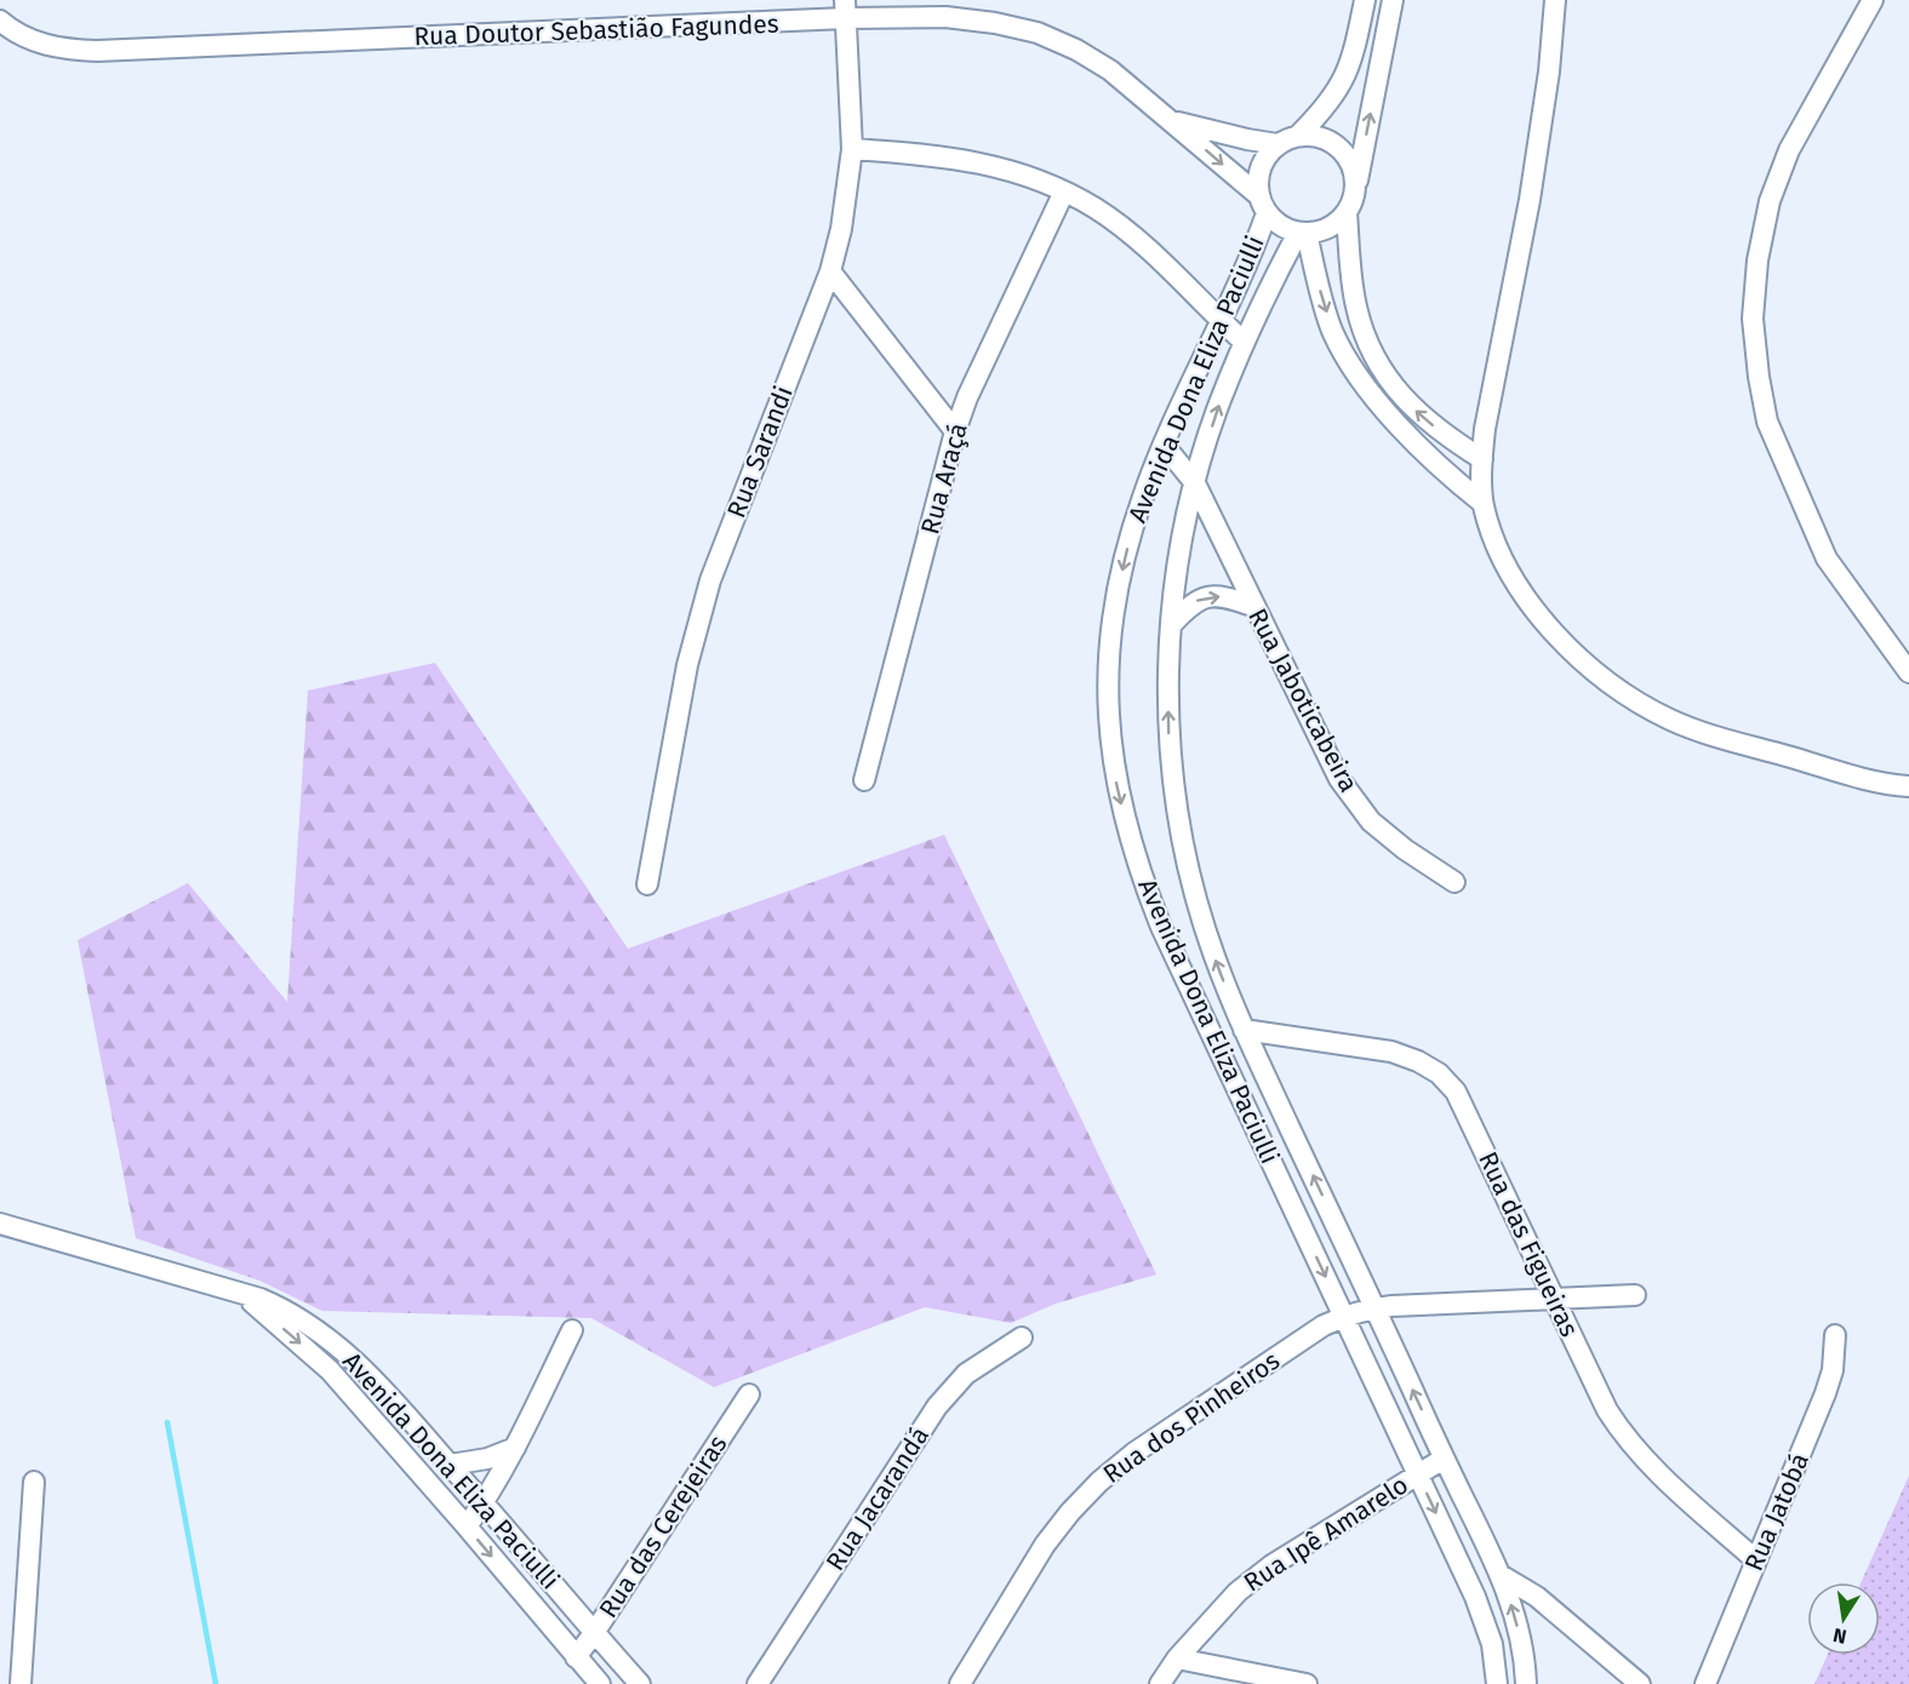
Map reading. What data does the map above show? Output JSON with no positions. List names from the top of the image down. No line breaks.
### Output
{"streets":{"street":["Rua Doutor Sebastião Fagundes","Avenida Dona Eliza Paciulli","Rua Sarandi","Rua Araçá","Rua Jaboticabeira","Rua das Figueiras","Rua dos Pinheiros","Rua Jacarandá","Rua Jatobá","Rua das Cerejeiras","Rua Ipê Amarelo"]},"crossings":[["Rua Doutor Sebastião Fagundes","Avenida Dona Eliza Paciulli"],["Rua Doutor Sebastião Fagundes","Rua Sarandi"],["Avenida Dona Eliza Paciulli","Rua Jaboticabeira"],["Avenida Dona Eliza Paciulli","Rua das Figueiras"],["Avenida Dona Eliza Paciulli","Rua dos Pinheiros"],["Avenida Dona Eliza Paciulli","Rua das Cerejeiras"],["Avenida Dona Eliza Paciulli","Rua Ipê Amarelo"],["Rua das Figueiras","Rua dos Pinheiros"],["Rua das Figueiras","Rua Jatobá"]],"north":"bottom"}
